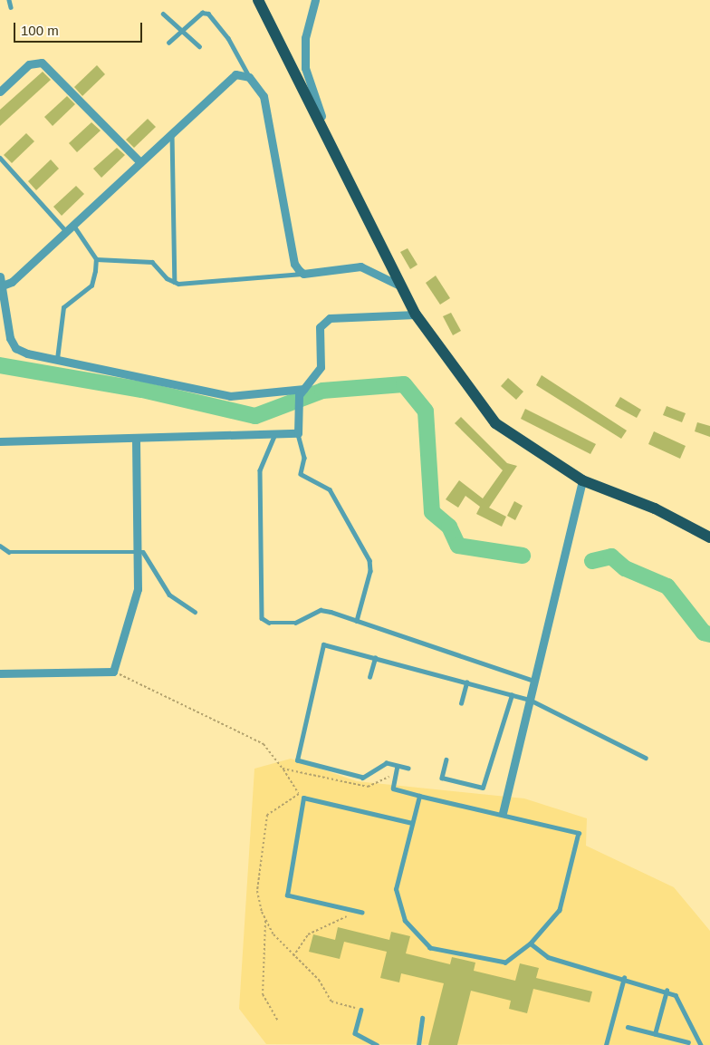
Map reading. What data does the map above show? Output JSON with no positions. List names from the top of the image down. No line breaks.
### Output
{"scale_bar":"100 m"}
